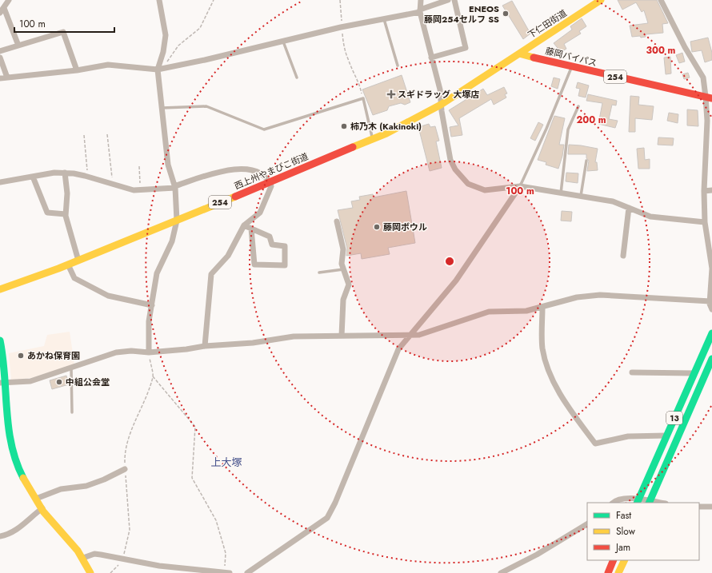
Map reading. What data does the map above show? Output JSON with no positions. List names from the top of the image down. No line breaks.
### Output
{"streets":{"main road":["下仁田街道","藤岡バイパス","254","西上州やまびこ街道","13"]},"crossings":[["下仁田街道","藤岡バイパス"],["下仁田街道","西上州やまびこ街道"],["藤岡バイパス","西上州やまびこ街道"]],"districts":["上大塚"],"places":{"other":["ENEOS 藤岡254セルフ SS","柿乃木 (Kakinoki)","藤岡ボウル","あかね保育園","中組公会堂"],"health":["スギドラッグ 大塚店"]},"legend":["Fast","Slow","Jam"],"scale_bar":"100 m","rings":["300 m","200 m","100 m"]}
